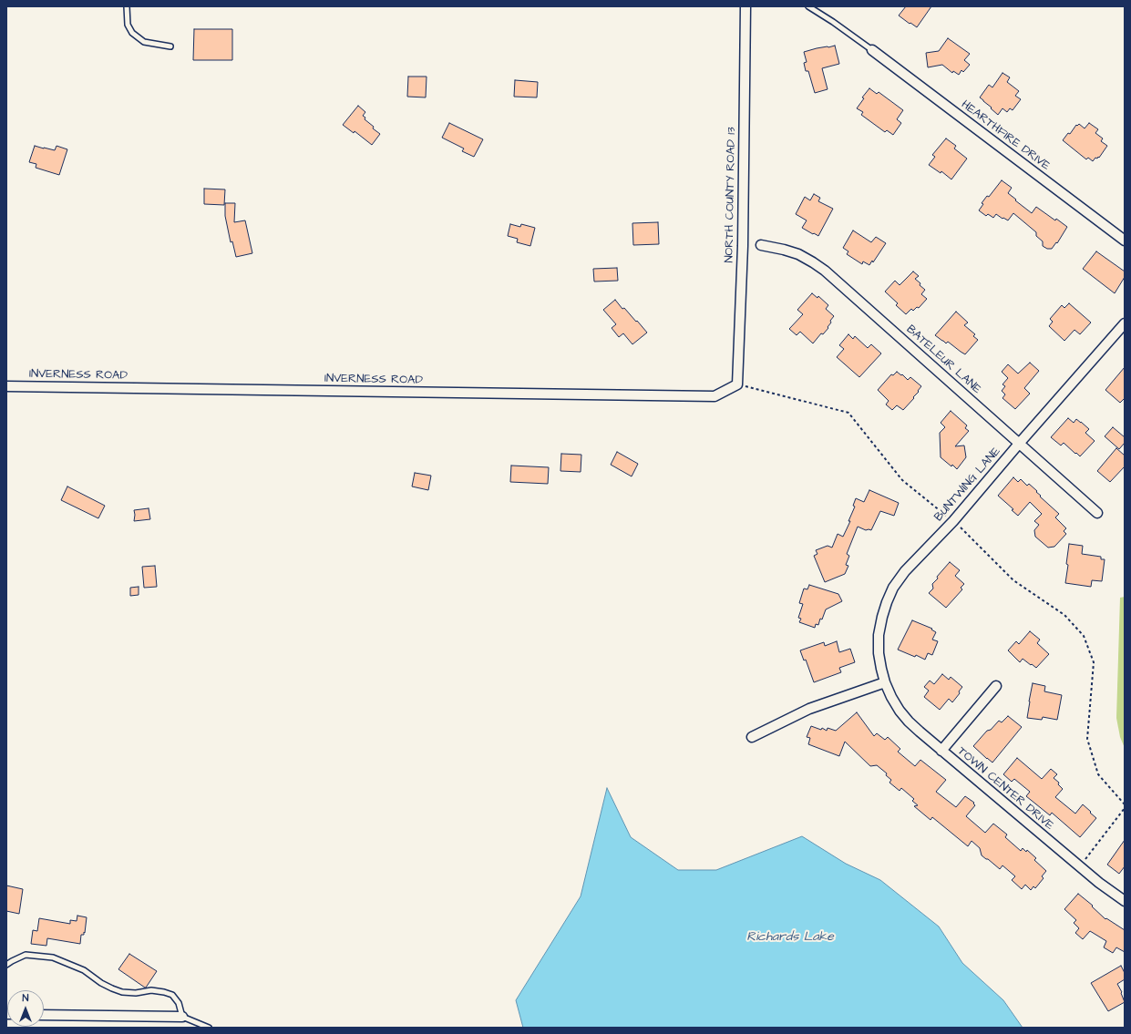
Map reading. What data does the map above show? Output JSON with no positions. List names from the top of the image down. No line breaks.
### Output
{"streets":{"street":["HEARTHFIRE DRIVE","NORTH COUNTY ROAD 13","BATELEUR LANE","INVERNESS ROAD","BUNTWING LANE","TOWN CENTER DRIVE"]},"crossings":[["NORTH COUNTY ROAD 13","INVERNESS ROAD"],["BATELEUR LANE","BUNTWING LANE"],["BUNTWING LANE","TOWN CENTER DRIVE"]],"water":["Richards Lake"],"north":"top"}
